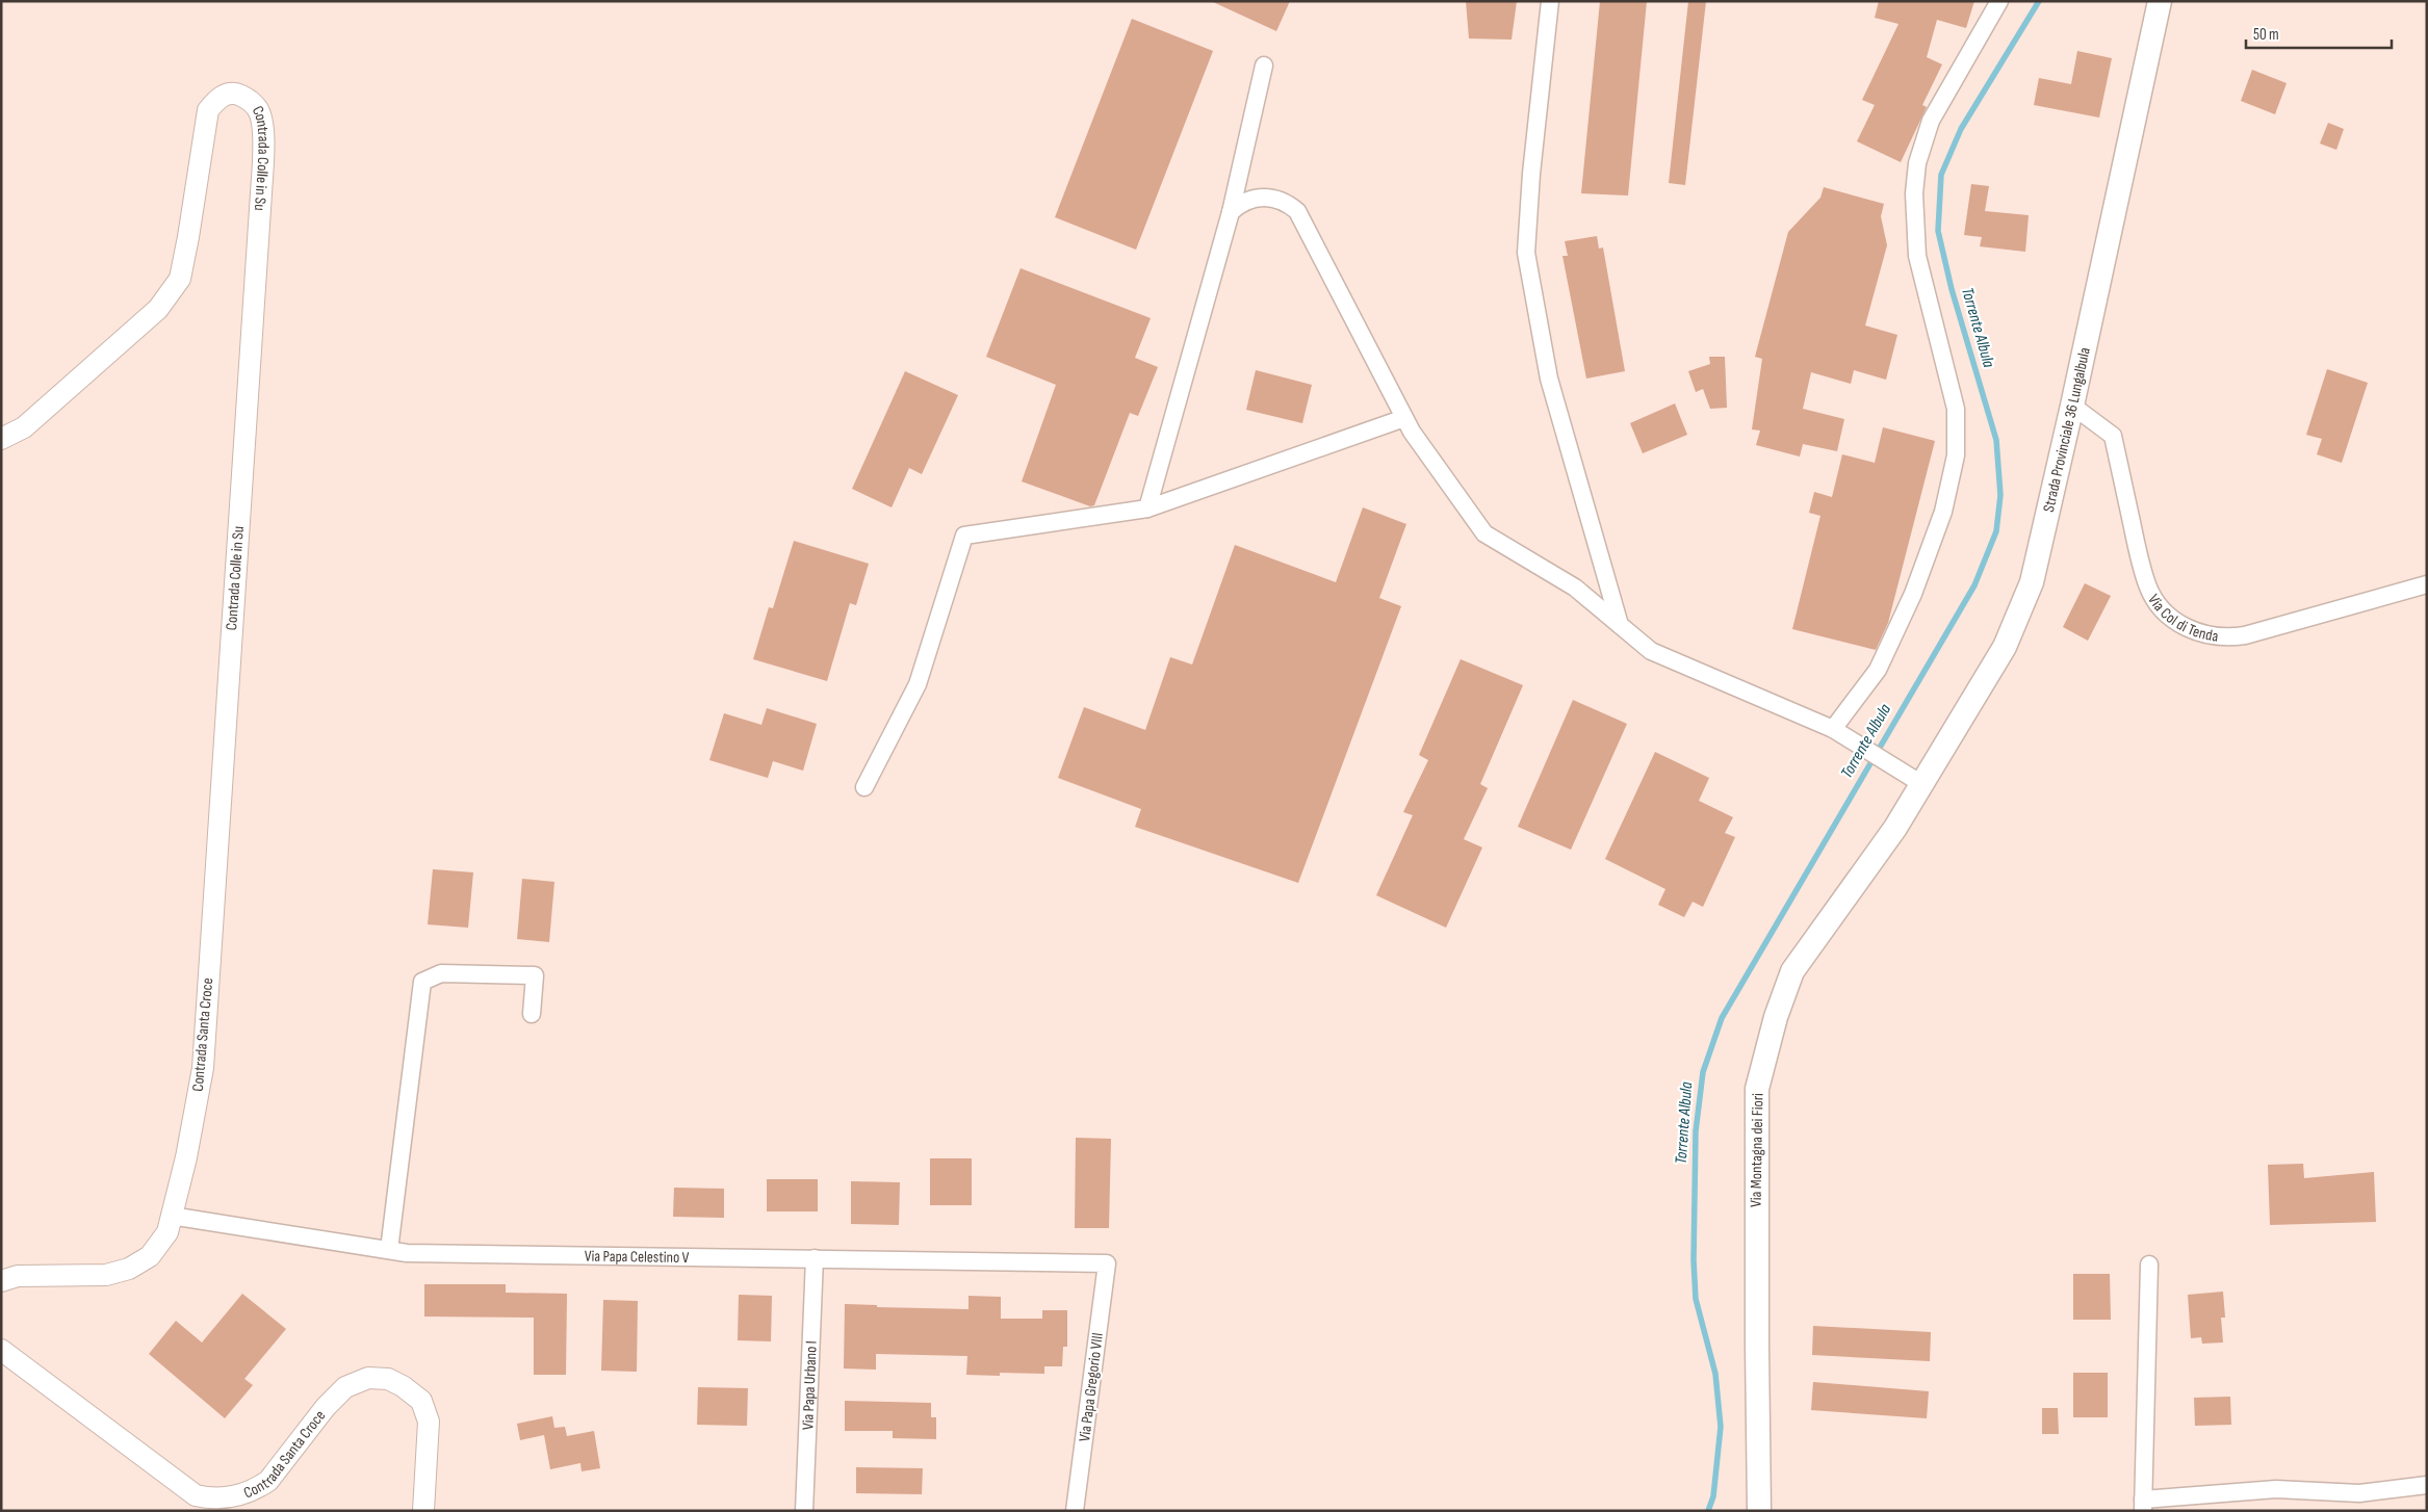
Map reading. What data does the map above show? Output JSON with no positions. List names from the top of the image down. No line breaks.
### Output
{"streets":{"main road":["Strada Provinciale 36 Lungalbula","Via Montagna dei Fiori"],"street":["Contrada Colle in Su","Via Col di Tenda","Contrada Santa Croce","Via Papa Celestino V","Via Papa Urbano I","Via Papa Gregorio VIII"]},"crossings":[["Contrada Colle in Su","Contrada Santa Croce"],["Strada Provinciale 36 Lungalbula","Via Col di Tenda"],["Strada Provinciale 36 Lungalbula","Via Montagna dei Fiori"],["Contrada Santa Croce","Via Papa Celestino V"],["Via Papa Celestino V","Via Papa Urbano I"],["Via Papa Celestino V","Via Papa Gregorio VIII"]],"water":["Torrente Albula"],"scale_bar":"50 m"}
